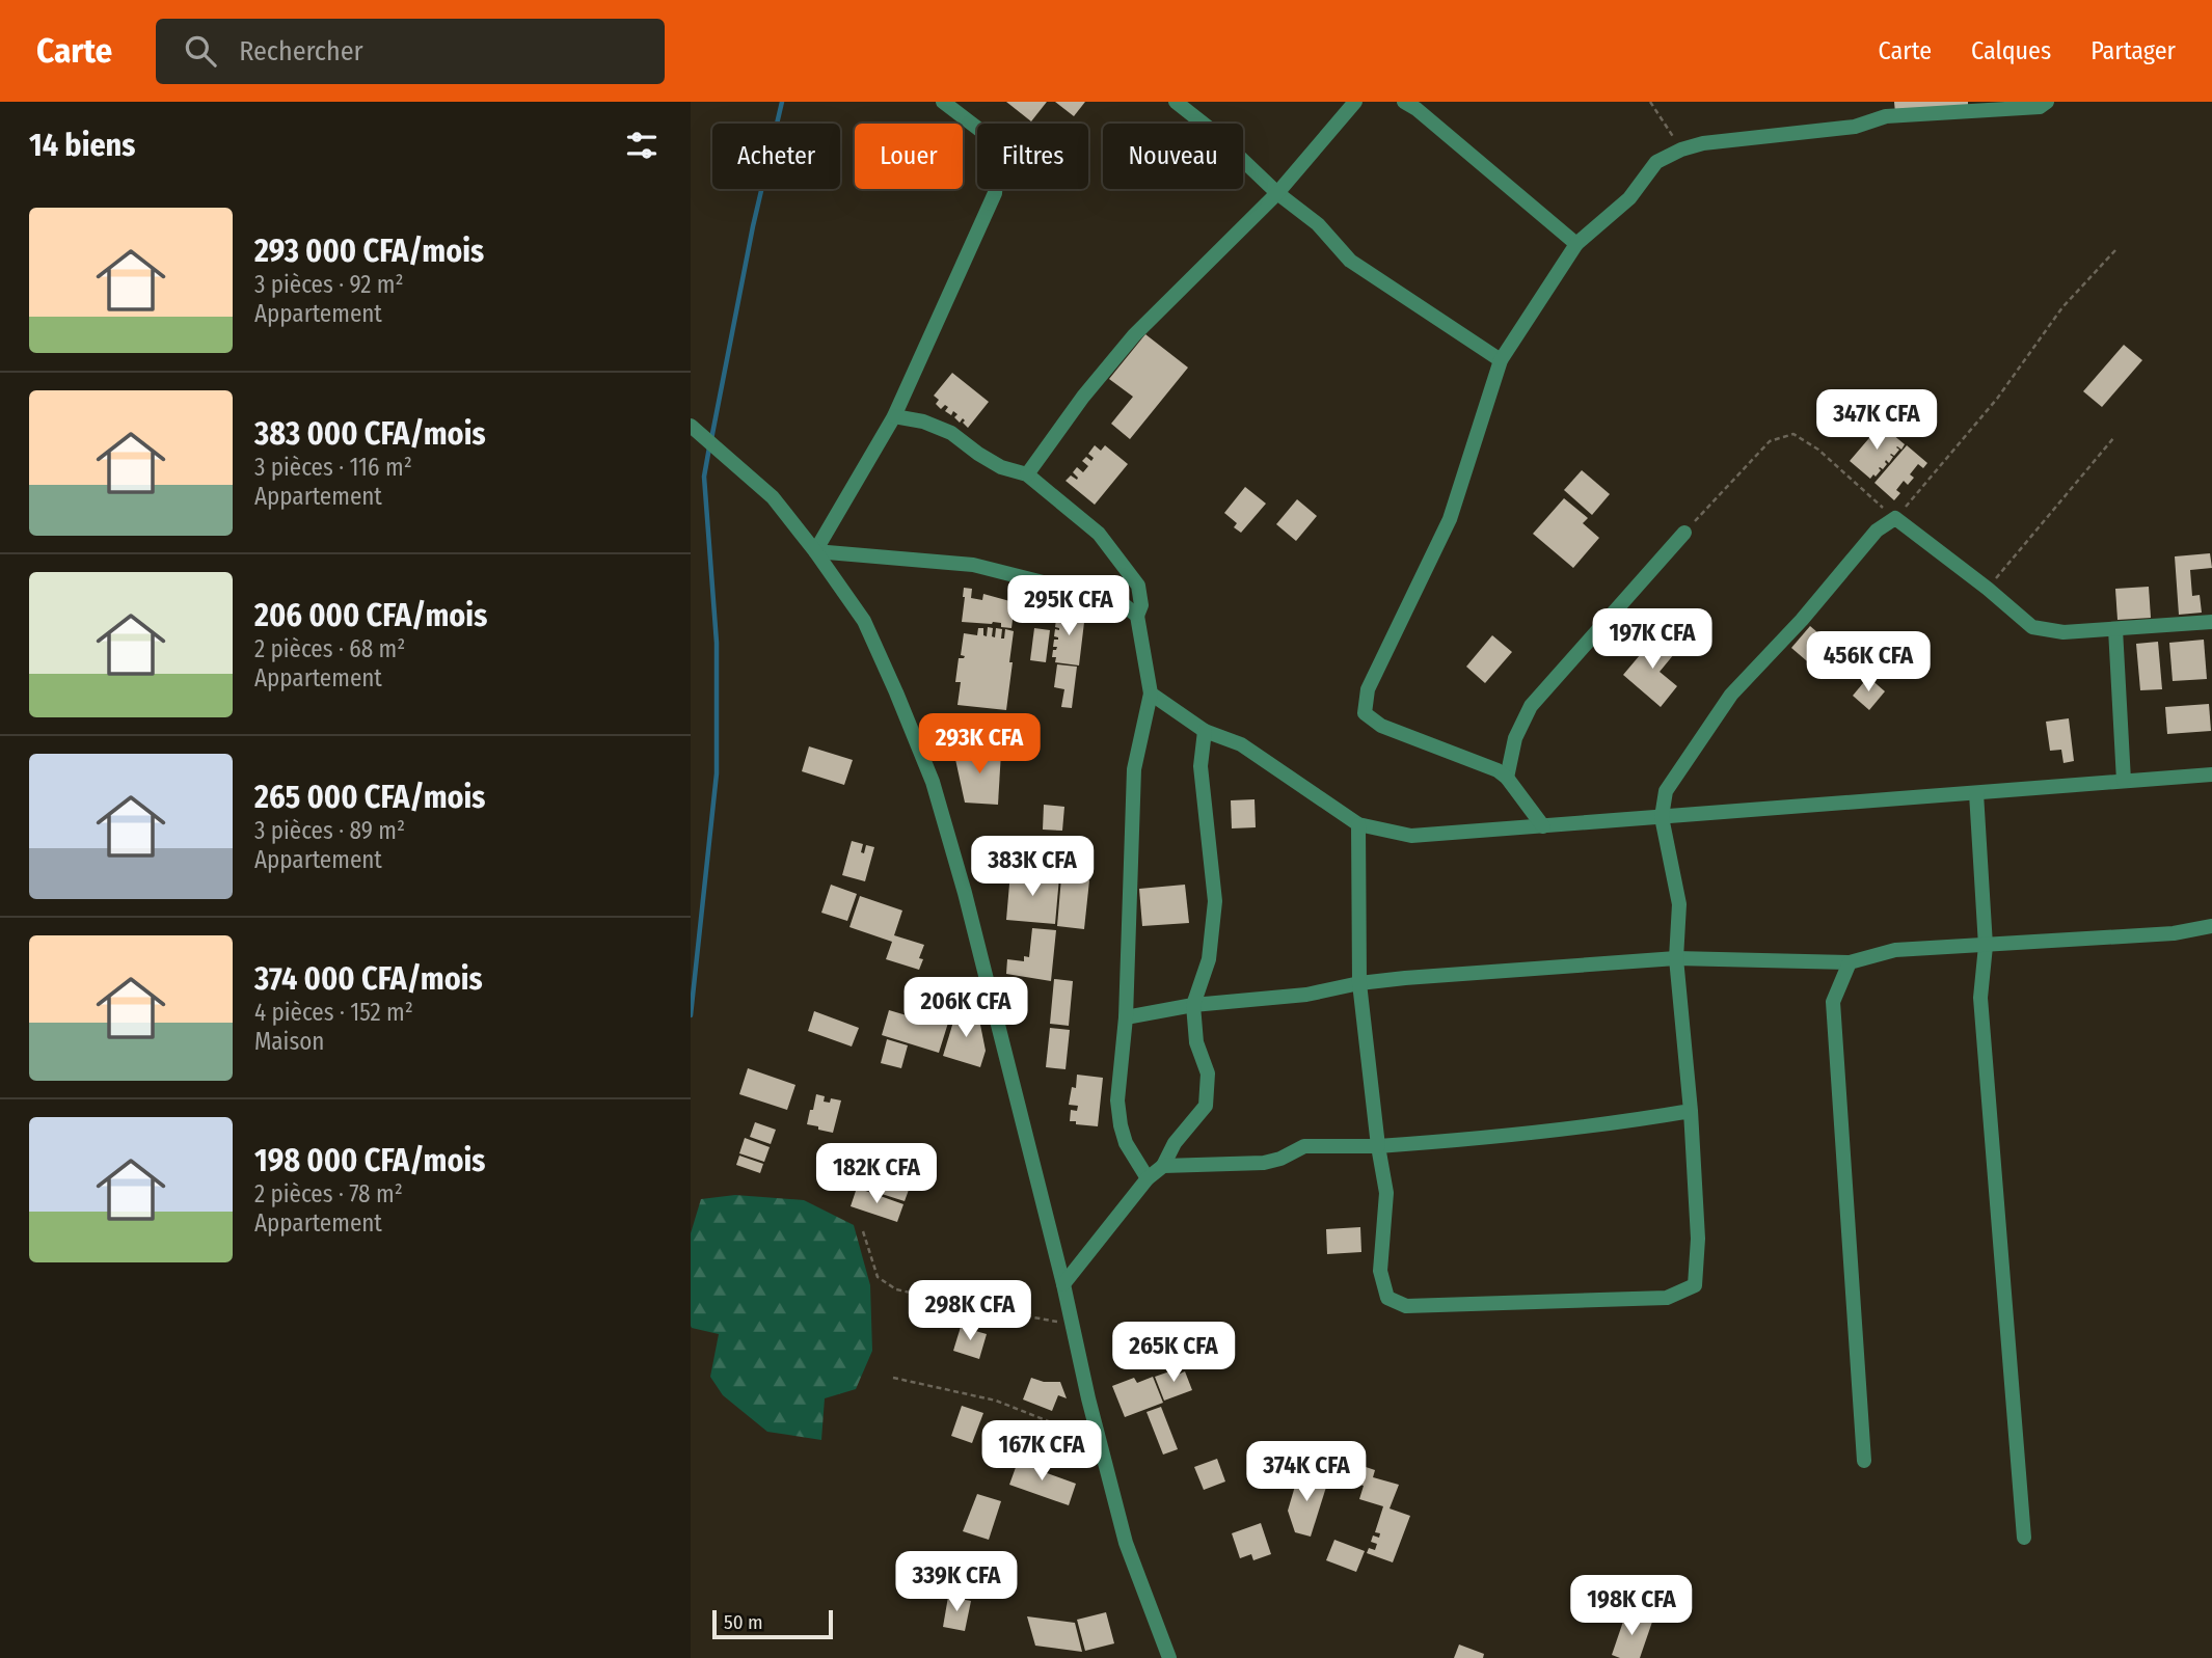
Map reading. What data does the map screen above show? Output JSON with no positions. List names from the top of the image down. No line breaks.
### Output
{"scale_bar":"50 m","page":{"header":"Carte","search":"Rechercher","nav":["Carte","Calques","Partager"],"heading":"14 biens","chip":["Acheter","Louer","Filtres","Nouveau"],"list":[{"name":"293 000 CFA/mois","note":"3 pièces · 92 m² · Appartement"},{"name":"383 000 CFA/mois","note":"3 pièces · 116 m² · Appartement"},{"name":"206 000 CFA/mois","note":"2 pièces · 68 m² · Appartement"},{"name":"265 000 CFA/mois","note":"3 pièces · 89 m² · Appartement"},{"name":"374 000 CFA/mois","note":"4 pièces · 152 m² · Maison"},{"name":"198 000 CFA/mois","note":"2 pièces · 78 m² · Appartement"}],"price":["347K CFA","295K CFA","197K CFA","456K CFA","293K CFA","383K CFA","206K CFA","182K CFA","298K CFA","265K CFA","167K CFA","374K CFA","339K CFA","198K CFA"],"scale":"50 m"}}
